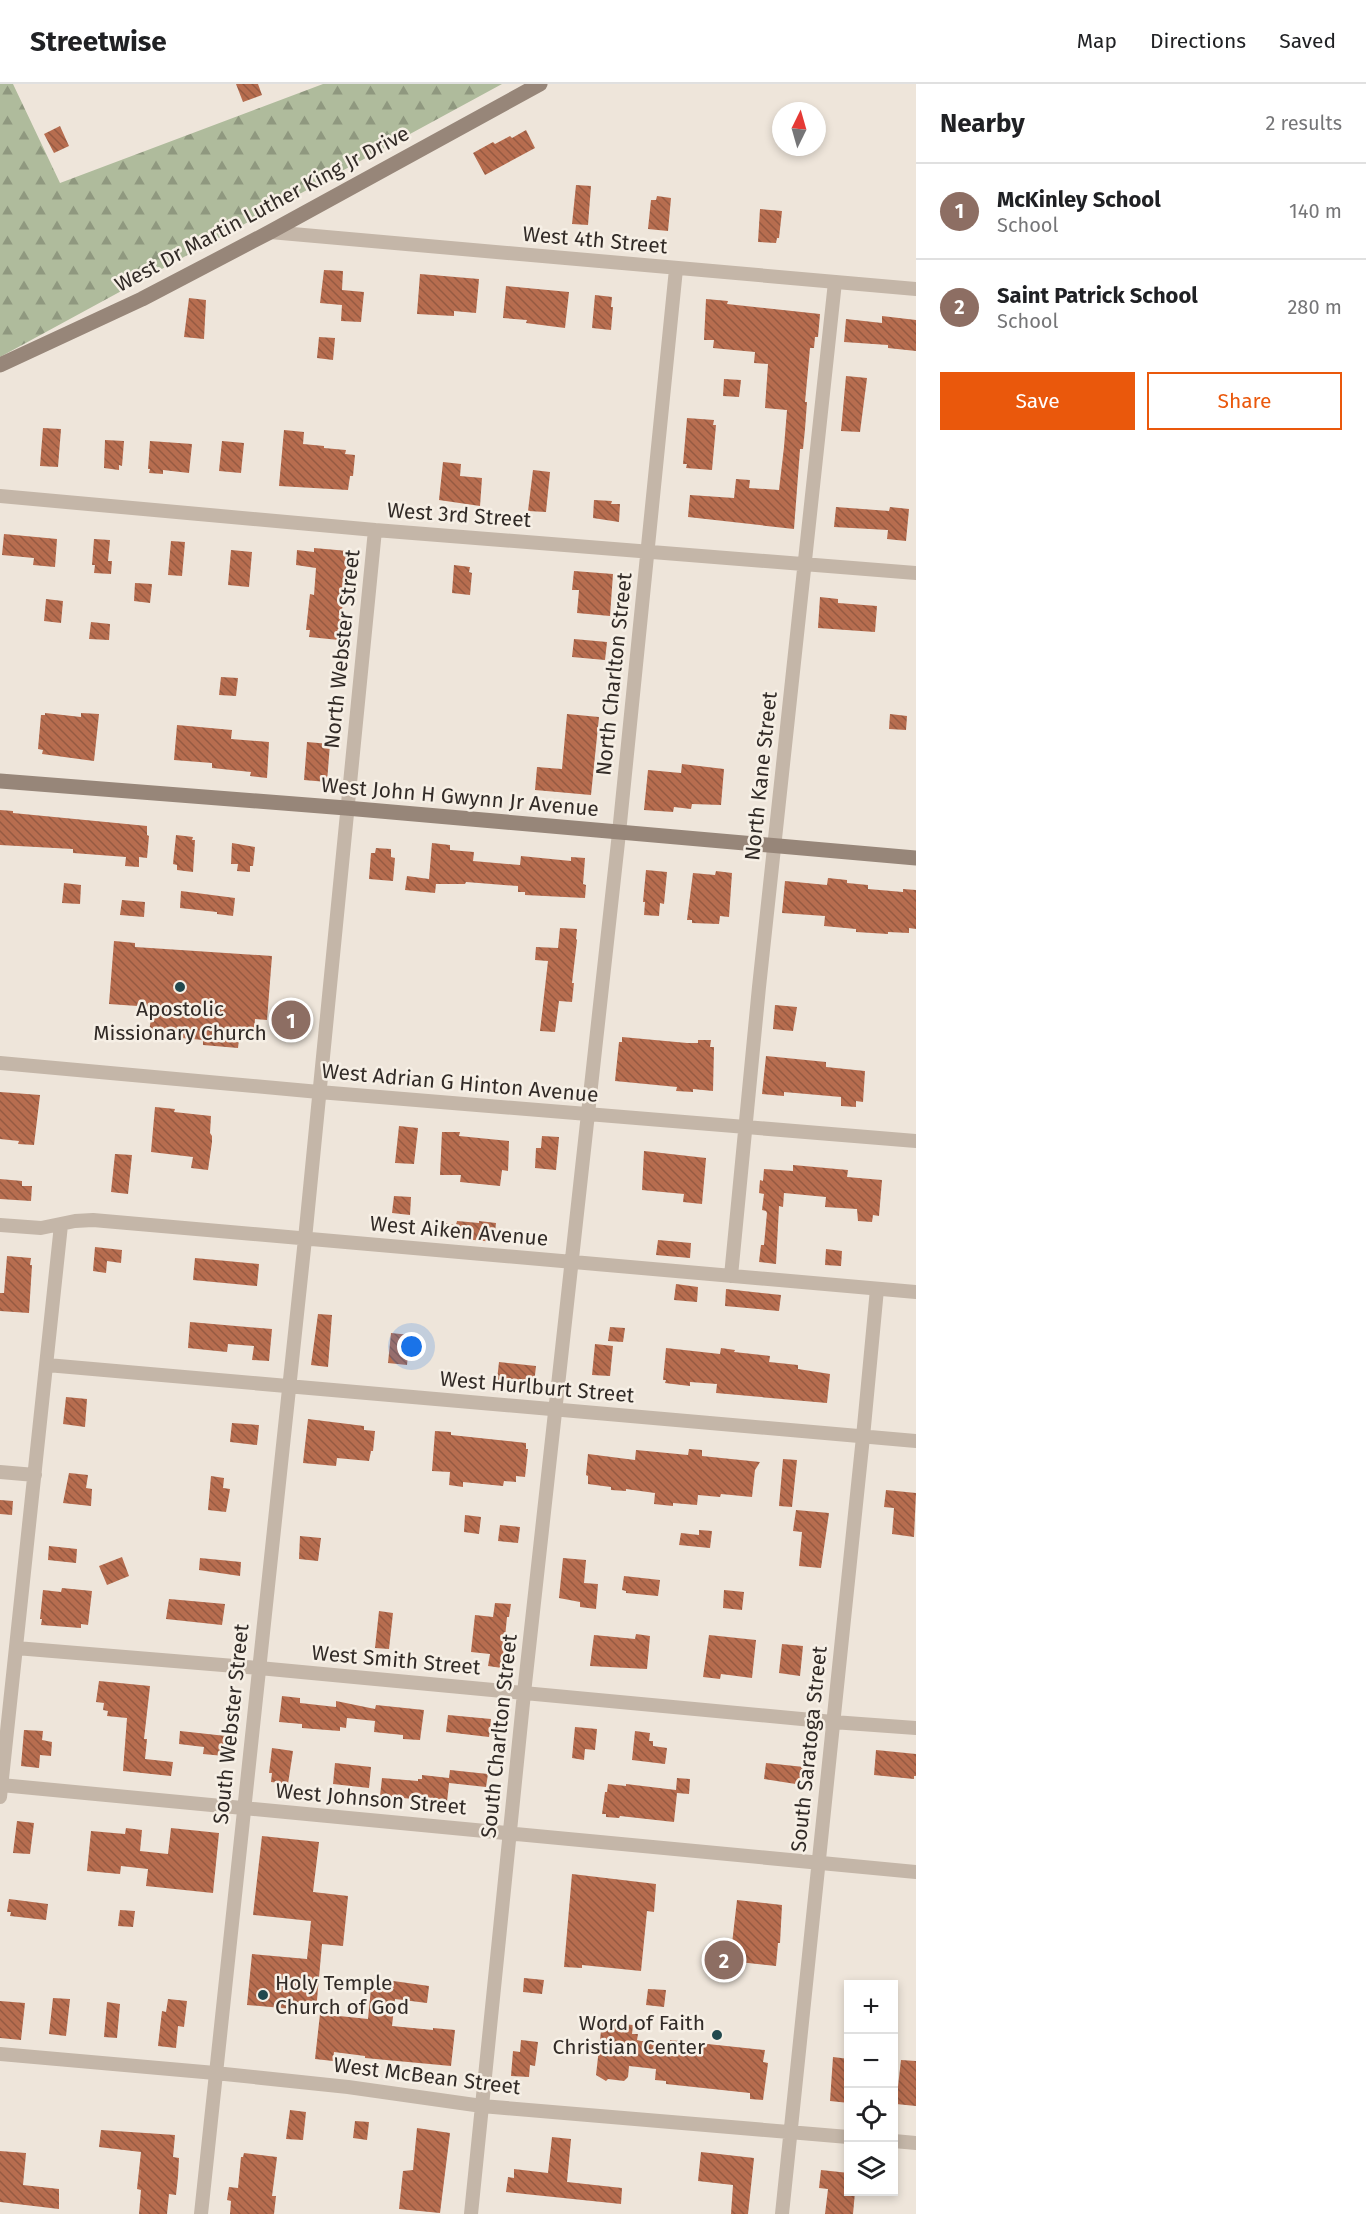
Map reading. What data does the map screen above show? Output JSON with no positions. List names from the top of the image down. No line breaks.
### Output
{"streets":{"street":["West Dr Martin Luther King Jr Drive","West 4th Street","West 3rd Street","North Webster Street","North Charlton Street","North Kane Street","West John H Gwynn Jr Avenue","West Adrian G Hinton Avenue","West Aiken Avenue","West Hurlburt Street","West Smith Street","South Webster Street","South Charlton Street","South Saratoga Street","West Johnson Street","West McBean Street"]},"crossings":[["West Dr Martin Luther King Jr Drive","West 4th Street"],["West 4th Street","North Charlton Street"],["West 4th Street","North Kane Street"],["West 3rd Street","North Webster Street"],["West 3rd Street","North Charlton Street"],["West 3rd Street","North Kane Street"],["North Webster Street","West John H Gwynn Jr Avenue"],["North Webster Street","West Adrian G Hinton Avenue"],["North Webster Street","West Aiken Avenue"],["North Webster Street","South Webster Street"],["North Charlton Street","West John H Gwynn Jr Avenue"],["North Charlton Street","West Adrian G Hinton Avenue"],["North Charlton Street","West Aiken Avenue"],["North Charlton Street","South Charlton Street"],["North Kane Street","West John H Gwynn Jr Avenue"],["North Kane Street","West Adrian G Hinton Avenue"],["North Kane Street","West Aiken Avenue"],["West Aiken Avenue","South Webster Street"],["West Aiken Avenue","South Charlton Street"],["West Aiken Avenue","South Saratoga Street"],["West Hurlburt Street","South Webster Street"],["West Hurlburt Street","South Charlton Street"],["West Hurlburt Street","South Saratoga Street"],["West Smith Street","South Webster Street"],["West Smith Street","South Charlton Street"],["West Smith Street","South Saratoga Street"],["South Webster Street","West Johnson Street"],["South Webster Street","West McBean Street"],["South Charlton Street","West Johnson Street"],["South Charlton Street","West McBean Street"],["South Saratoga Street","West Johnson Street"],["South Saratoga Street","West McBean Street"]],"places":["Apostolic Missionary Church","Holy Temple Church of God","Word of Faith Christian Center"],"north":"top","page":{"header":"Streetwise","nav":["Map","Directions","Saved"],"heading":["Nearby","2 results"],"list":[{"mark":"1","name":"McKinley School","note":"School","value":"140 m"},{"mark":"2","name":"Saint Patrick School","note":"School","value":"280 m"}],"buttons":["Save","Share"],"pins":["1","2"],"map_buttons":["+","−"]}}
